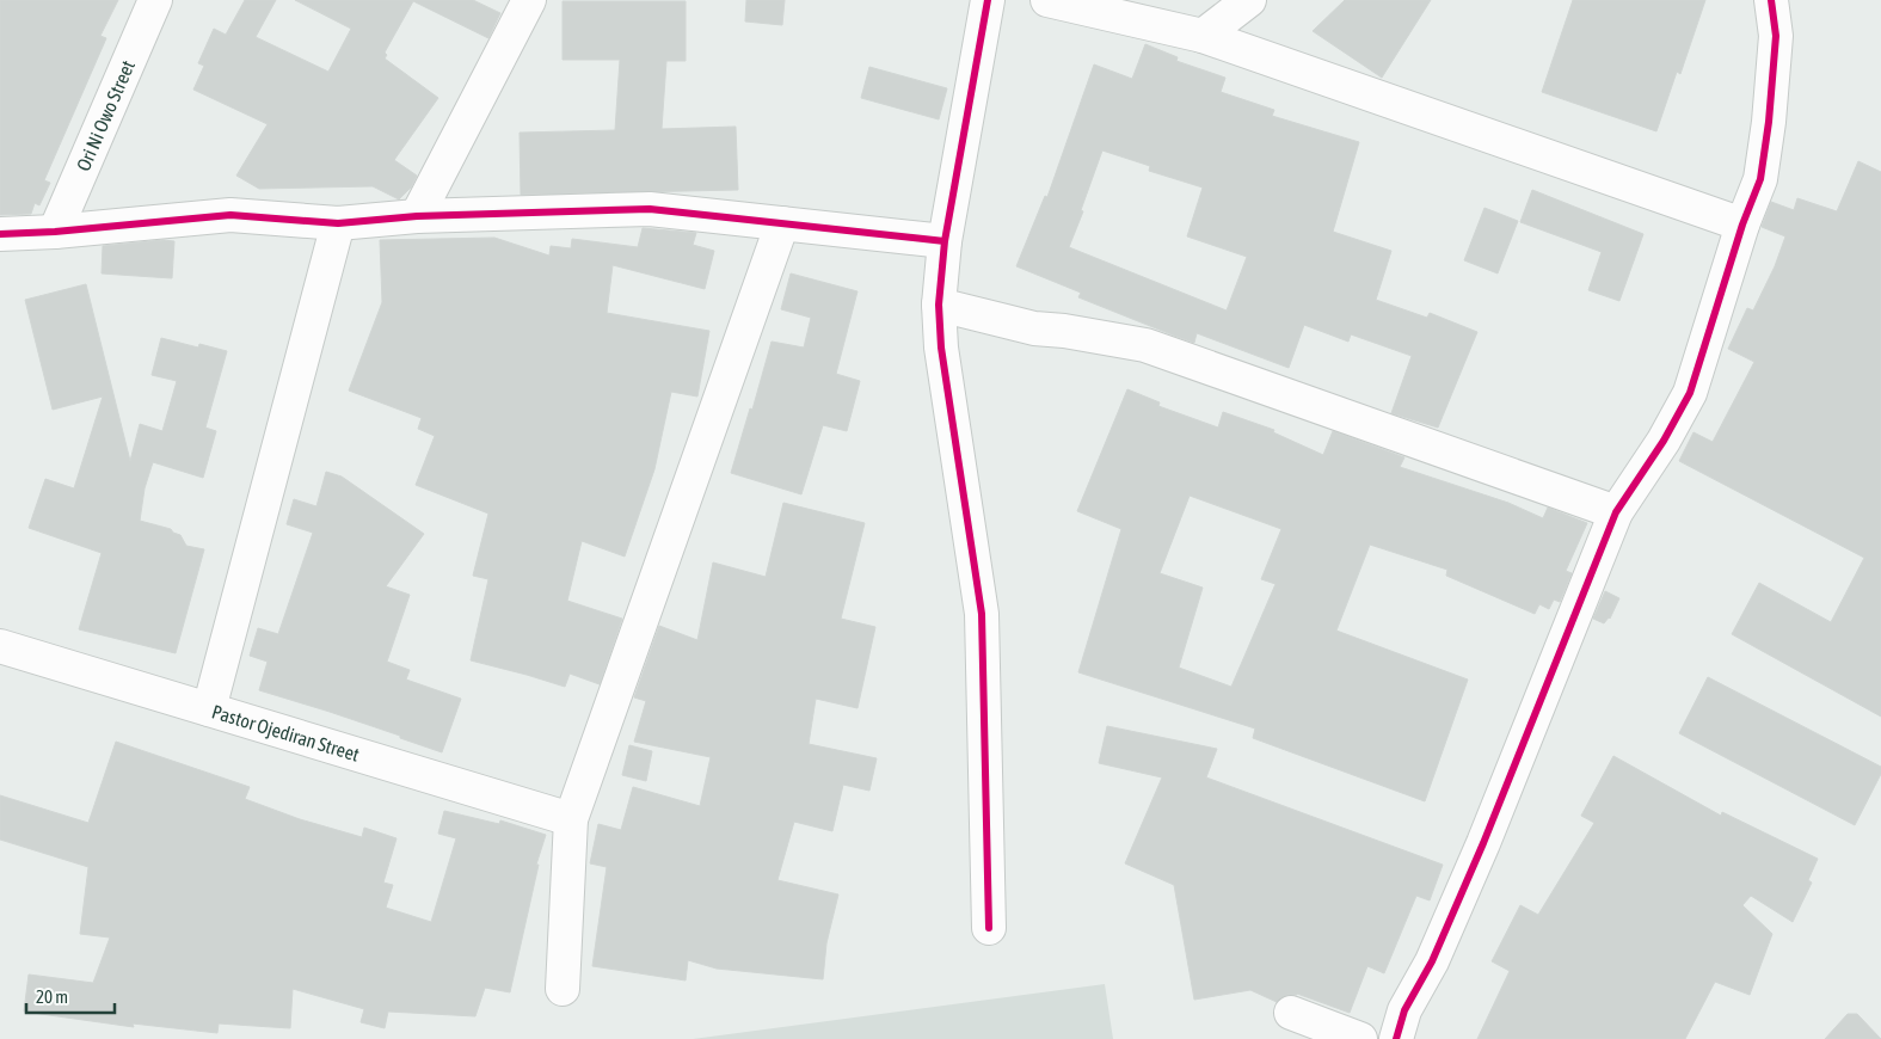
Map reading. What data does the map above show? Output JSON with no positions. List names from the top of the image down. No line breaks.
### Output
{"streets":{"street":["Ori Ni Owo Street","Pastor Ojediran Street"]},"scale_bar":"20 m"}
